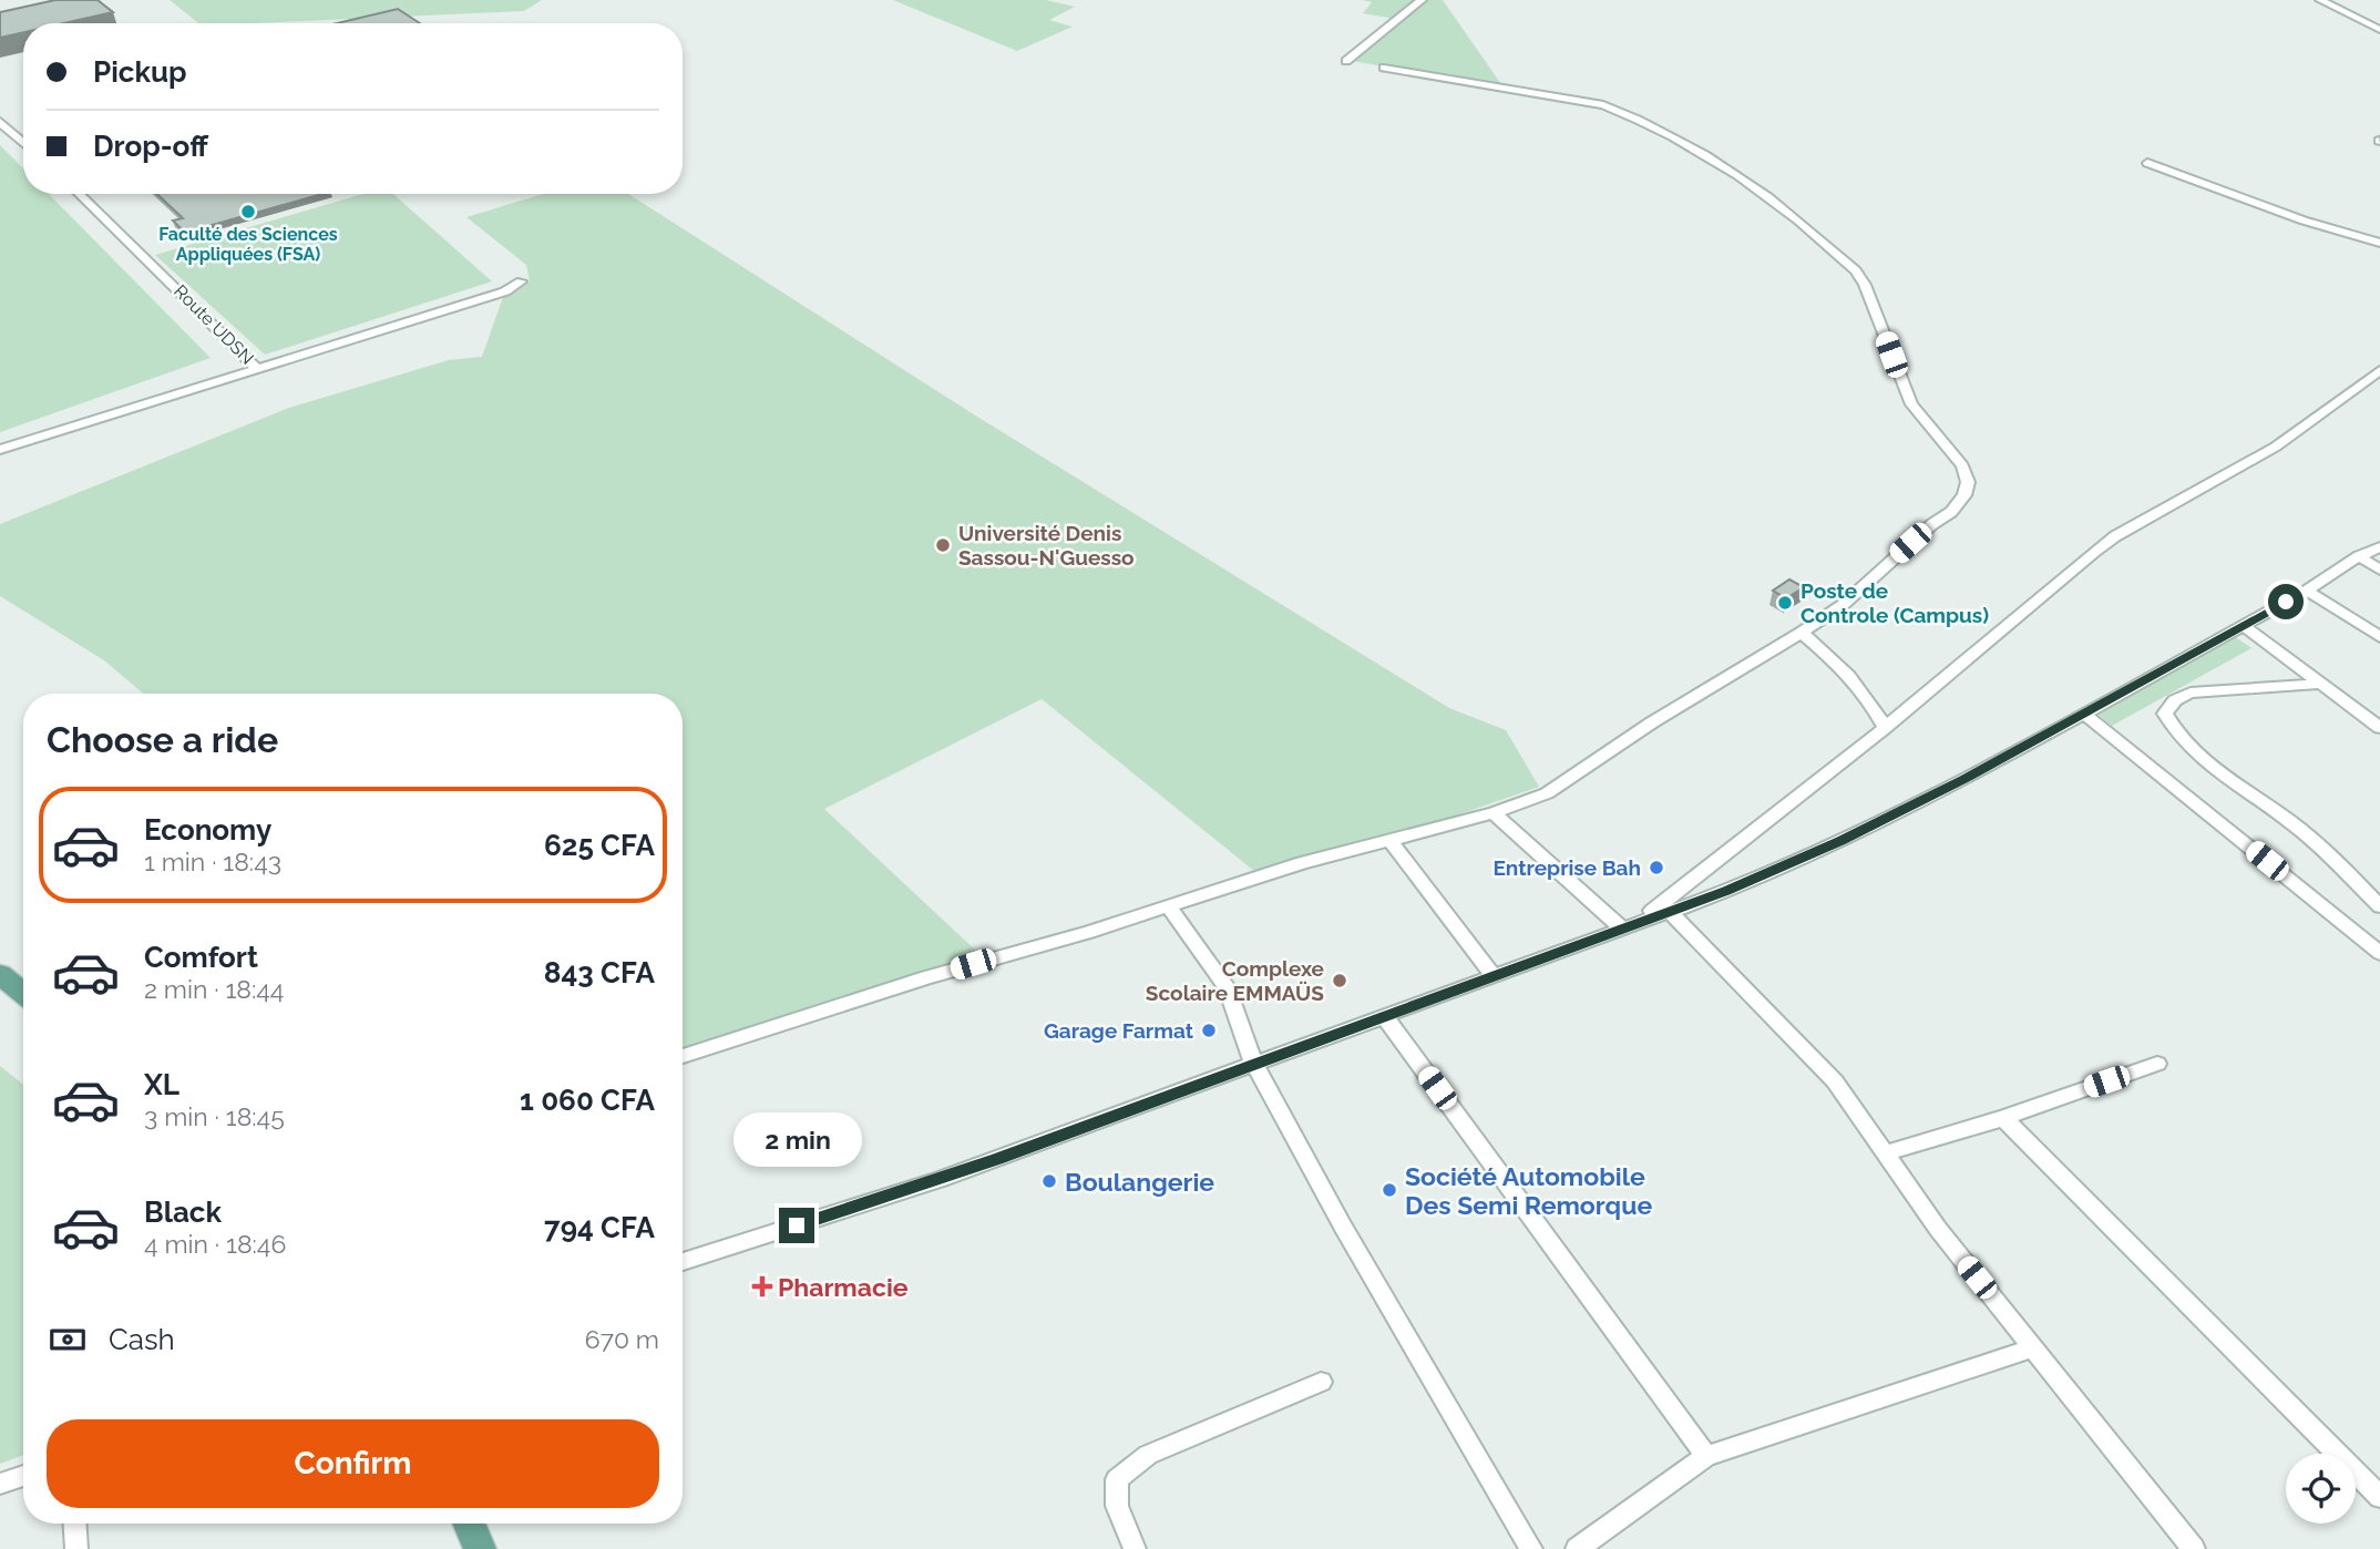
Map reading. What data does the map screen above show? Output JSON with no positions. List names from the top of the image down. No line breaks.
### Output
{"streets":{"street":["Route UDSN"]},"places":{"other":["Faculté des Sciences Appliquées (FSA)","Université Denis Sassou-N'Guesso","Poste de Controle (Campus)","Entreprise Bah","Complexe Scolaire EMMAÜS","Garage Farmat","Boulangerie","Société Automobile Des Semi Remorque"],"health":["Pharmacie"]},"page":{"banner":["Pickup","Drop-off"],"heading":"Choose a ride","list":[{"name":"Economy","note":"1 min · 18:43","value":"625 CFA"},{"name":"Comfort","note":"2 min · 18:44","value":"843 CFA"},{"name":"XL","note":"3 min · 18:45","value":"1 060 CFA"},{"name":"Black","note":"4 min · 18:46","value":"794 CFA"}],"bubble":"2 min","pay":["Cash","670 m"],"buttons":"Confirm"}}
